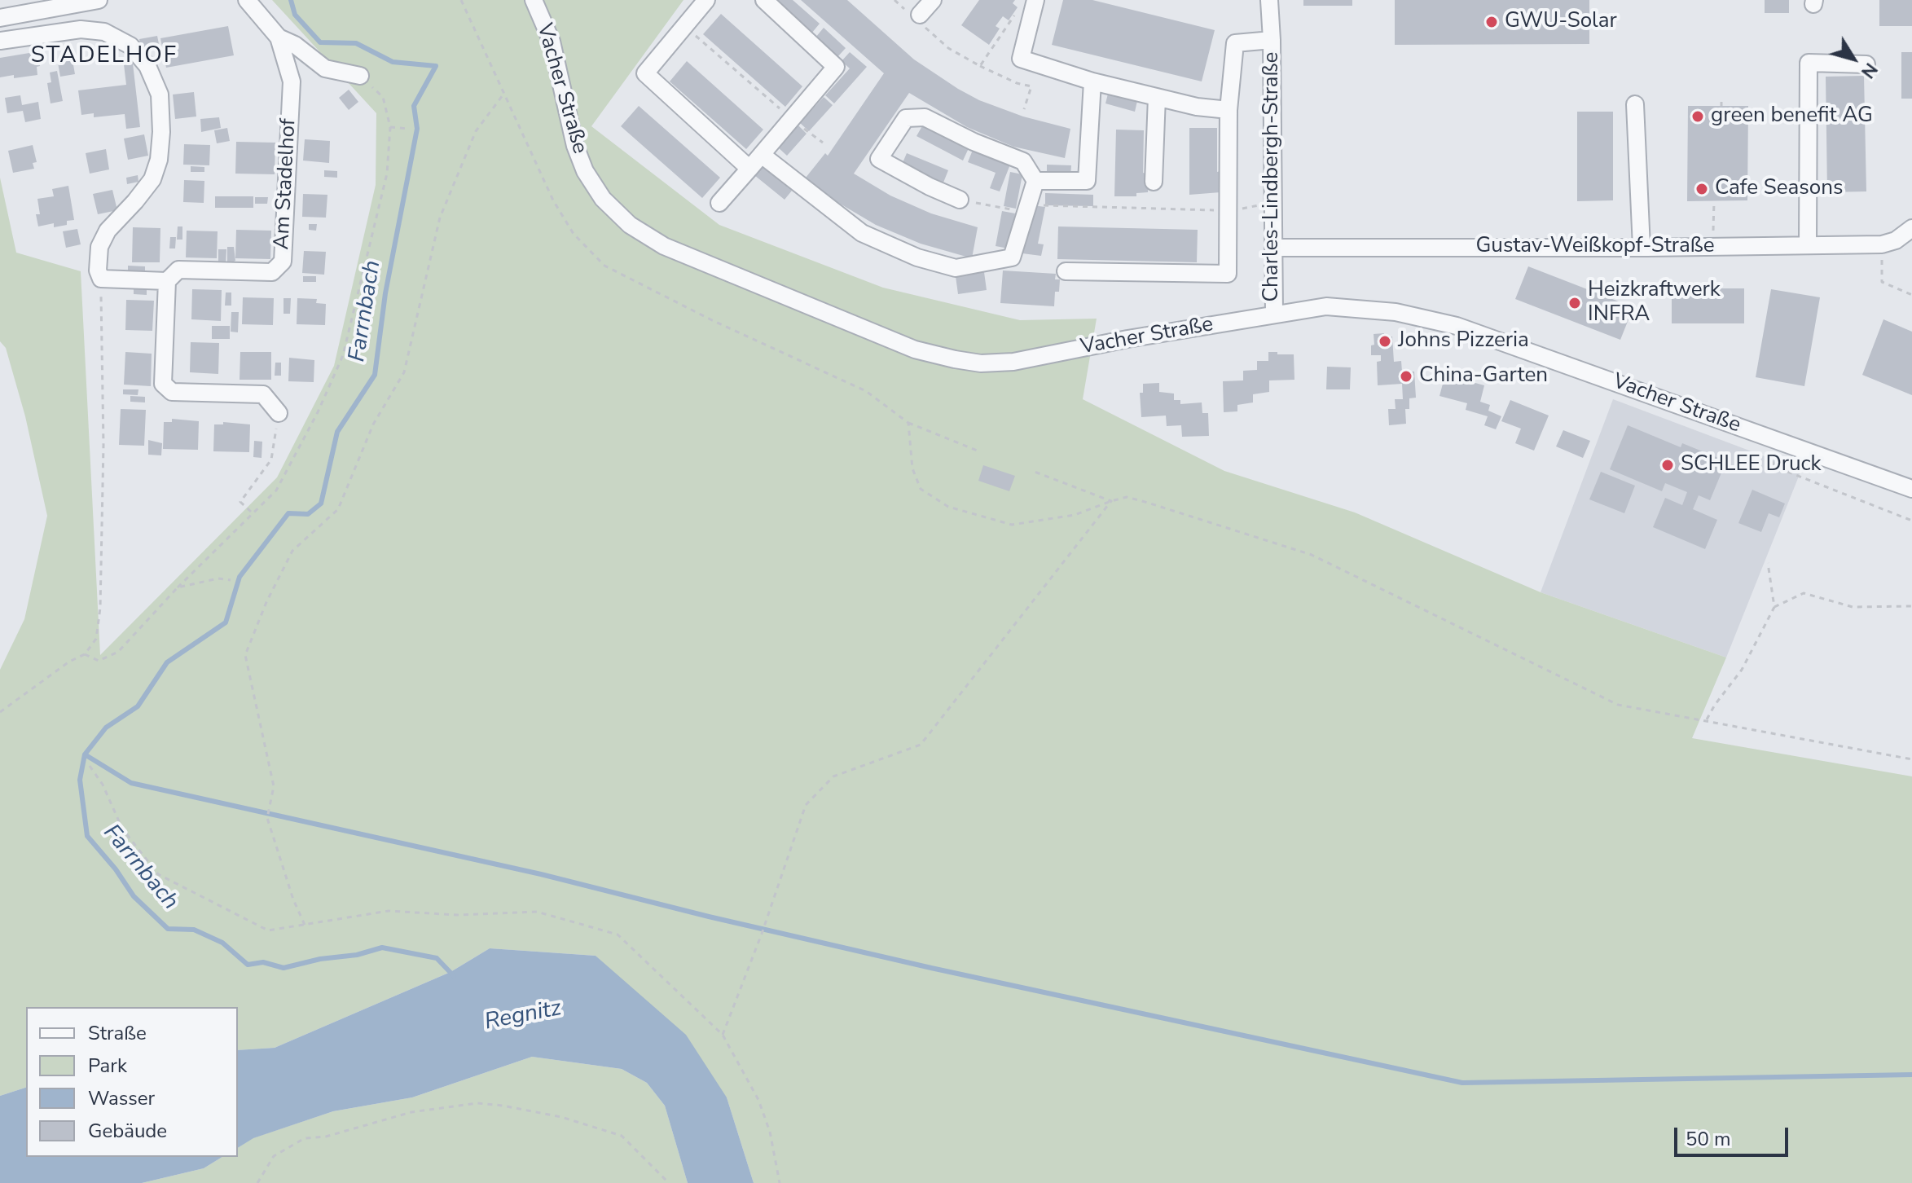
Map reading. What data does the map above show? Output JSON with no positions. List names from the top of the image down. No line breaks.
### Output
{"streets":{"street":["Vacher Straße","Charles-Lindbergh-Straße","Am Stadelhof","Gustav-Weißkopf-Straße"]},"crossings":[["Vacher Straße","Charles-Lindbergh-Straße"],["Charles-Lindbergh-Straße","Gustav-Weißkopf-Straße"]],"districts":["STADELHOF"],"water":["Farrnbach","Regnitz"],"places":["GWU-Solar","green benefit AG","Cafe Seasons","Heizkraftwerk INFRA","Johns Pizzeria","China-Garten","SCHLEE Druck"],"legend":["Straße","Park","Wasser","Gebäude"],"scale_bar":"50 m","north":"bottom right"}
